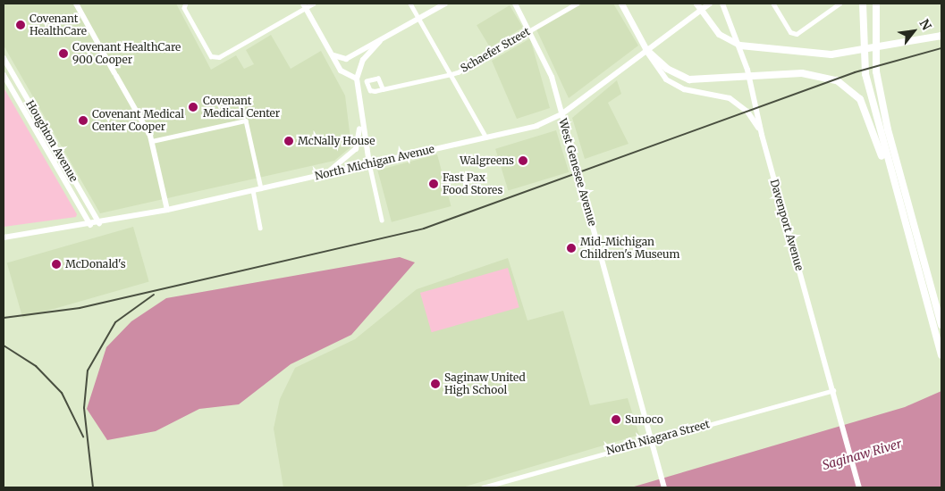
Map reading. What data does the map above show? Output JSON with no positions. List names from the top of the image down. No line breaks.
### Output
{"streets":{"main road":["Houghton Avenue","North Michigan Avenue","West Genesee Avenue","Davenport Avenue"],"street":["Schaefer Street","North Niagara Street"]},"crossings":[["Schaefer Street","West Genesee Avenue"],["Houghton Avenue","North Michigan Avenue"],["North Michigan Avenue","West Genesee Avenue"],["West Genesee Avenue","North Niagara Street"],["Davenport Avenue","North Niagara Street"]],"water":["Saginaw River"],"places":["Covenant HealthCare","Covenant HealthCare 900 Cooper","Covenant Medical Center","Covenant Medical Center Cooper","McNally House","Walgreens","Fast Pax Food Stores","Mid-Michigan Children's Museum","McDonald's","Saginaw United High School","Sunoco"],"north":"top right"}
